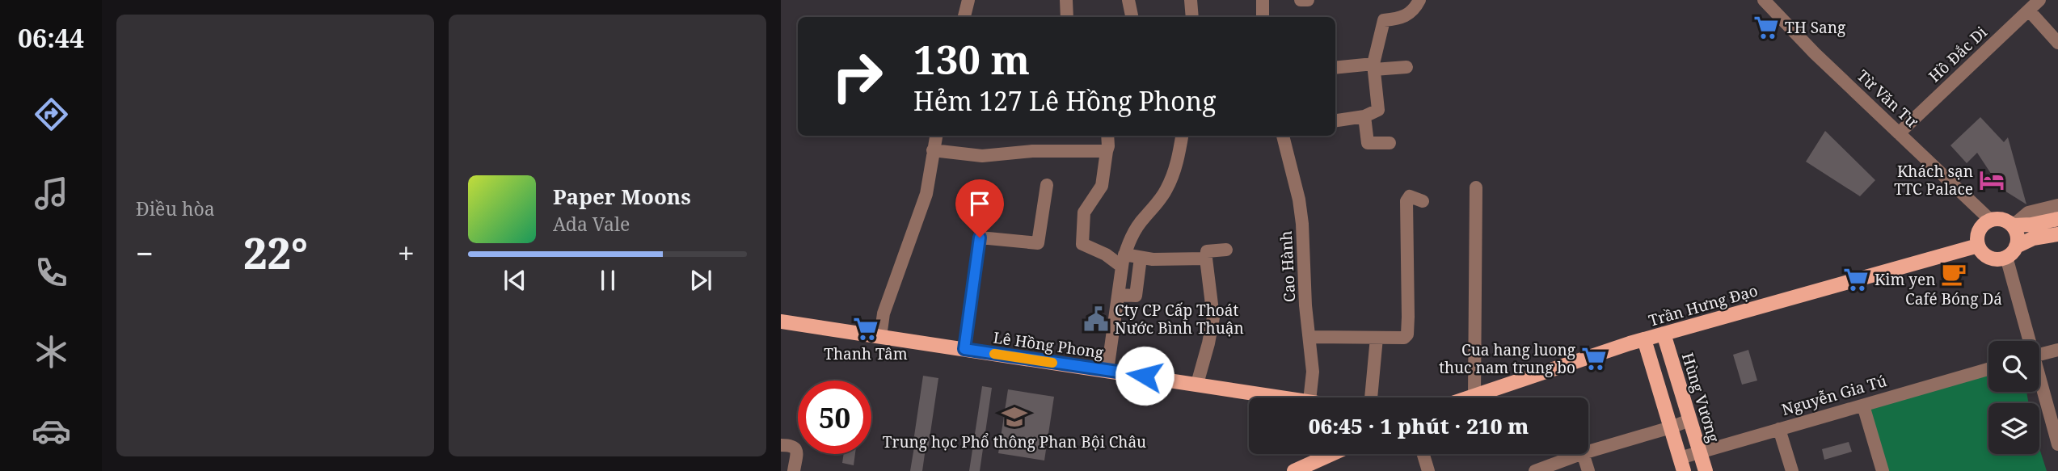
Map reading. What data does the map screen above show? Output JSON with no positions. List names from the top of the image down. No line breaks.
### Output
{"streets":{"main road":["Trần Hưng Đạo","Lê Hồng Phong","Hùng Vương"],"street":["Hồ Đắc Di","Từ Văn Tư","Cao Hành","Nguyễn Gia Tú"]},"crossings":[["Hồ Đắc Di","Từ Văn Tư"],["Từ Văn Tư","Trần Hưng Đạo"],["Trần Hưng Đạo","Hùng Vương"],["Nguyễn Gia Tú","Hùng Vương"]],"places":{"supermarket":["TH Sang","Kim yen","Thanh Tâm","Cua hang luong thuc nam trung bo"],"hotel":["Khách sạn TTC Palace"],"cafe":["Café Bóng Dá"],"public building":["Cty CP Cấp Thoát Nước Bình Thuận"],"school or university":["Trung học Phổ thông Phan Bội Châu"]},"page":{"tabs":"06:44","tile":"Điều hòa","turn":["130 m","Hẻm 127 Lê Hồng Phong"],"song":["Paper Moons","Ada Vale"],"heat":["−","22°","+"],"limit":"50","trip":"06:45 · 1 phút · 210 m"}}
